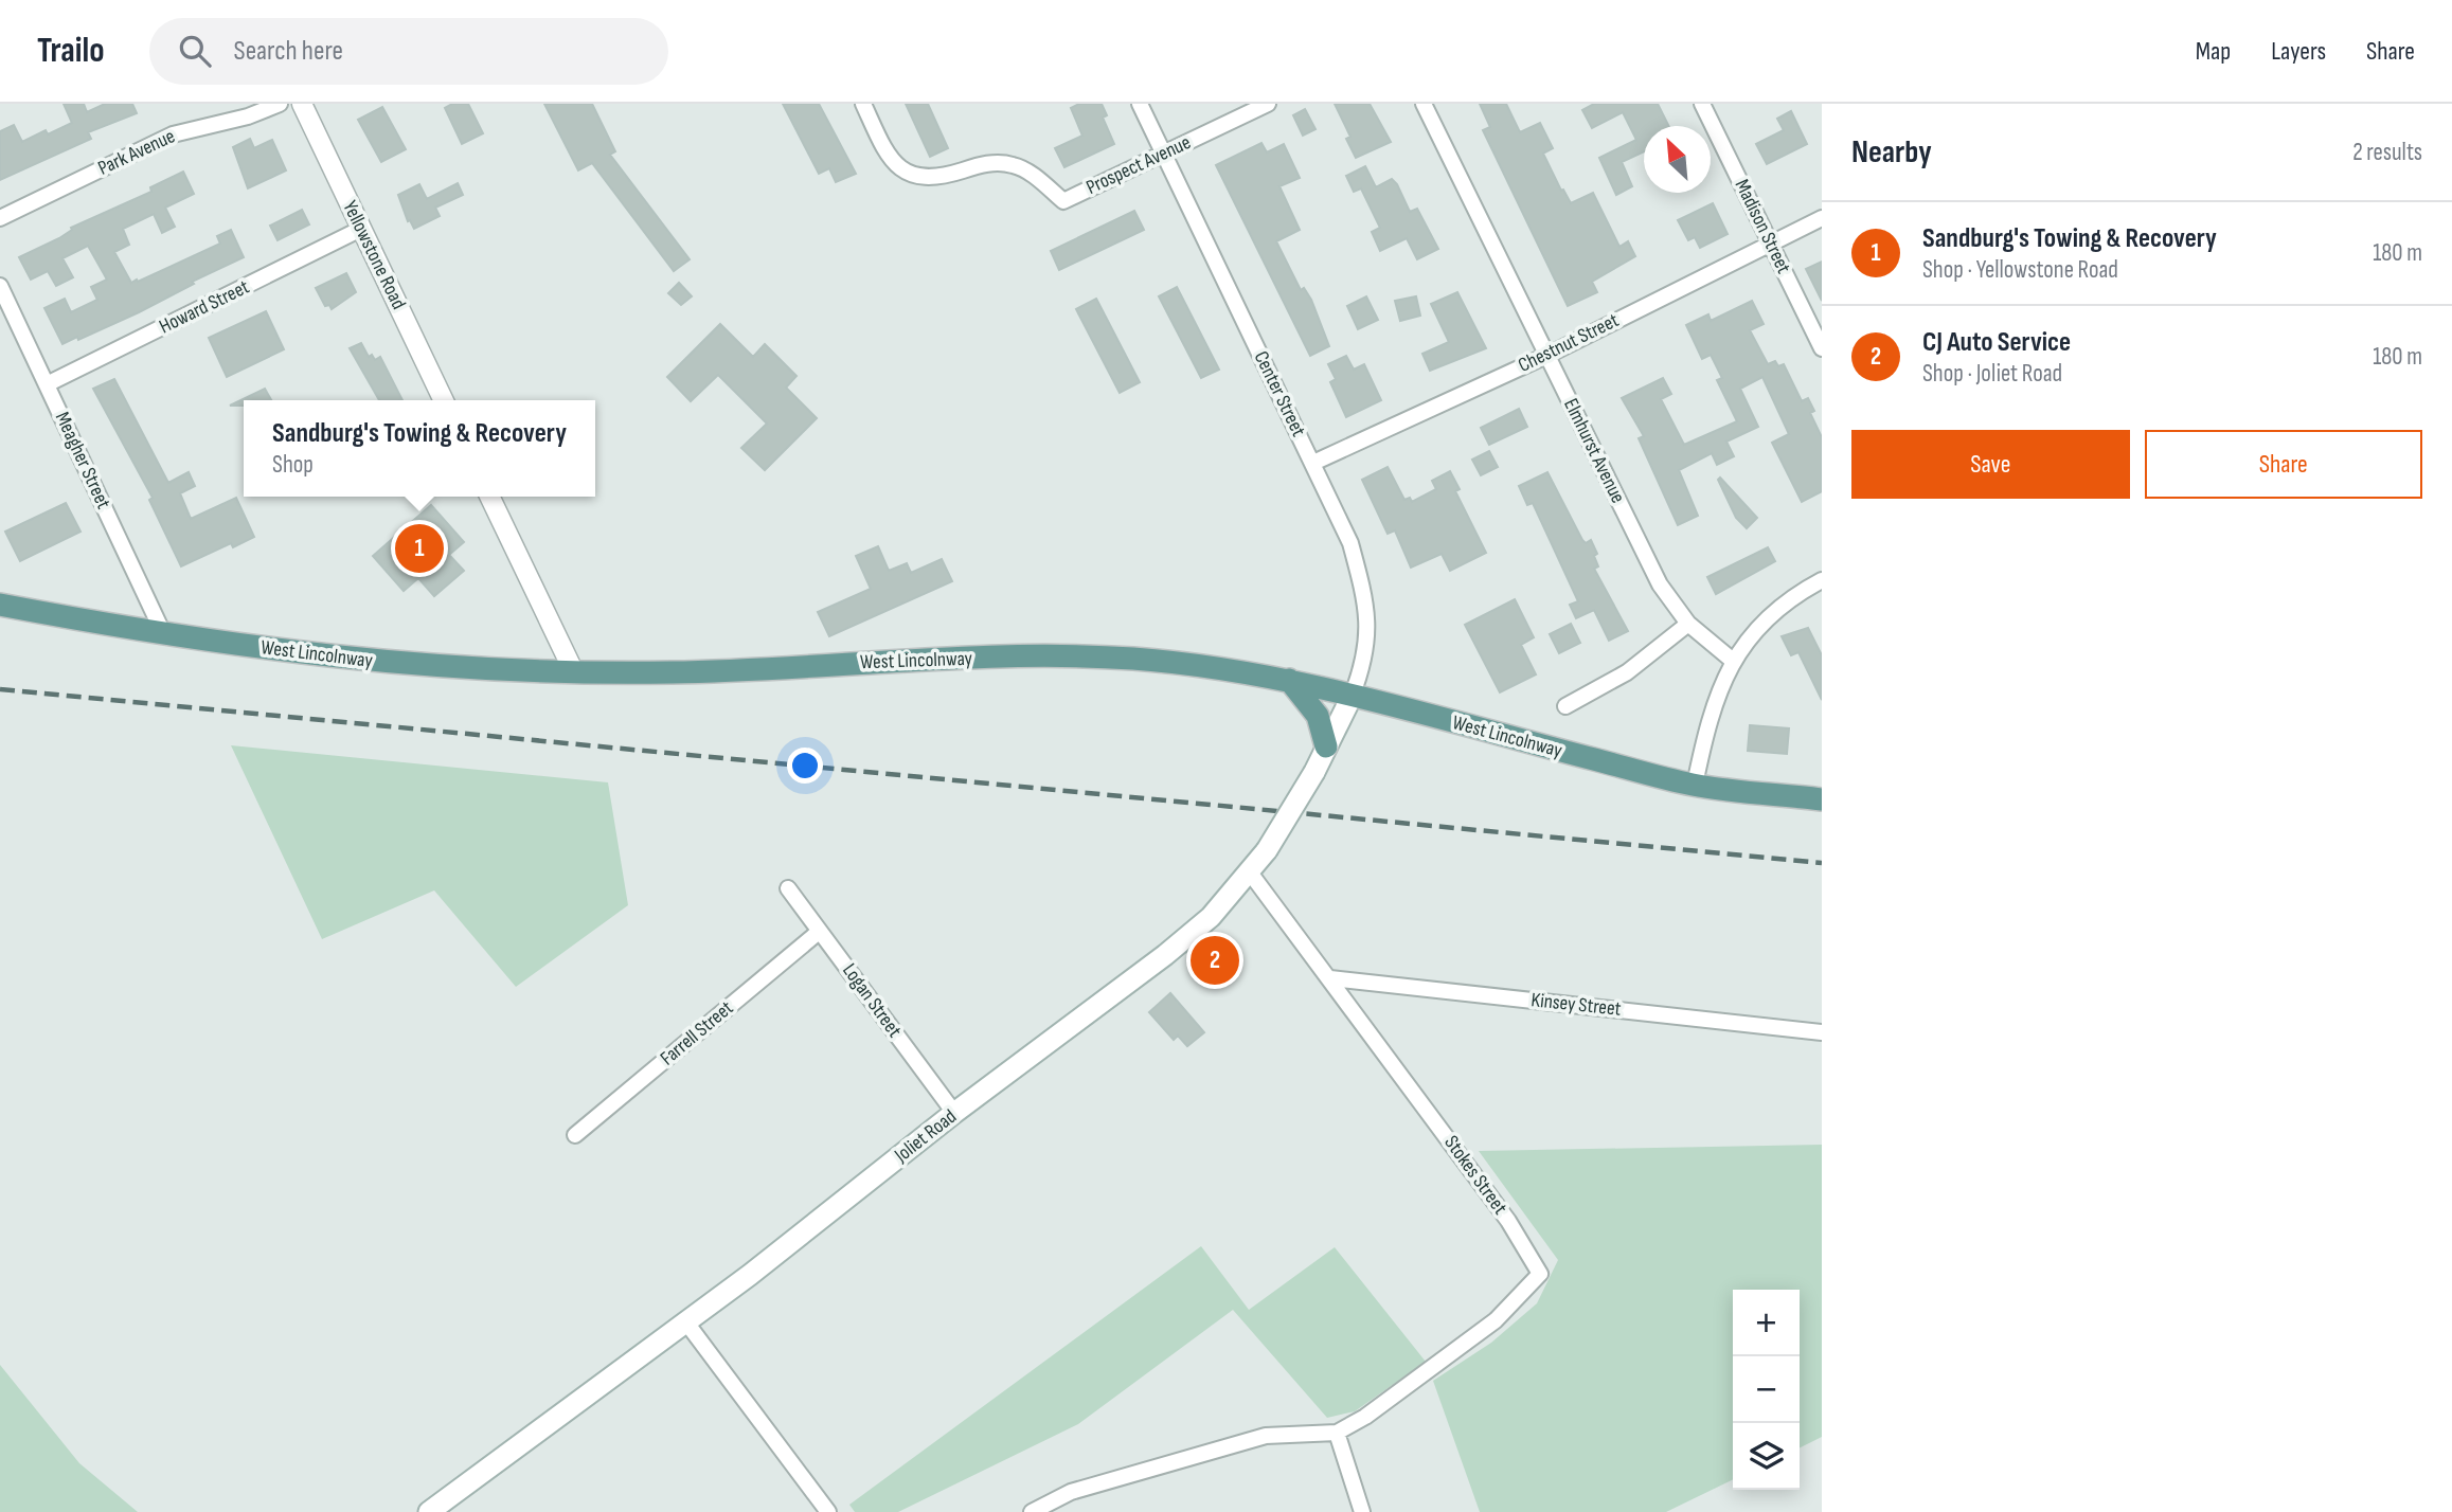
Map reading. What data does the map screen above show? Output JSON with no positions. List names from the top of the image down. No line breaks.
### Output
{"streets":{"main road":["West Lincolnway","Joliet Road"],"street":["Park Avenue","Prospect Avenue","Madison Street","Yellowstone Road","Howard Street","Chestnut Street","Center Street","Elmhurst Avenue","Meagher Street","Logan Street","Kinsey Street","Farrell Street","Stokes Street"]},"crossings":[["Prospect Avenue","Center Street"],["Madison Street","Chestnut Street"],["Yellowstone Road","Howard Street"],["Howard Street","Meagher Street"],["Chestnut Street","Center Street"],["Chestnut Street","Elmhurst Avenue"],["Center Street","West Lincolnway"],["Center Street","Joliet Road"],["Meagher Street","West Lincolnway"],["West Lincolnway","Joliet Road"],["Logan Street","Farrell Street"],["Logan Street","Joliet Road"],["Kinsey Street","Stokes Street"],["Joliet Road","Stokes Street"]],"north":"top left","page":{"header":"Trailo","search":"Search here","nav":["Map","Layers","Share"],"heading":["Nearby","2 results"],"list":[{"mark":"1","name":"Sandburg's Towing & Recovery","note":"Shop · Yellowstone Road","value":"180 m"},{"mark":"2","name":"CJ Auto Service","note":"Shop · Joliet Road","value":"180 m"}],"popup":["Sandburg's Towing & Recovery","Shop"],"buttons":["Save","Share"],"pins":["1","2"],"map_buttons":["+","−"]}}
